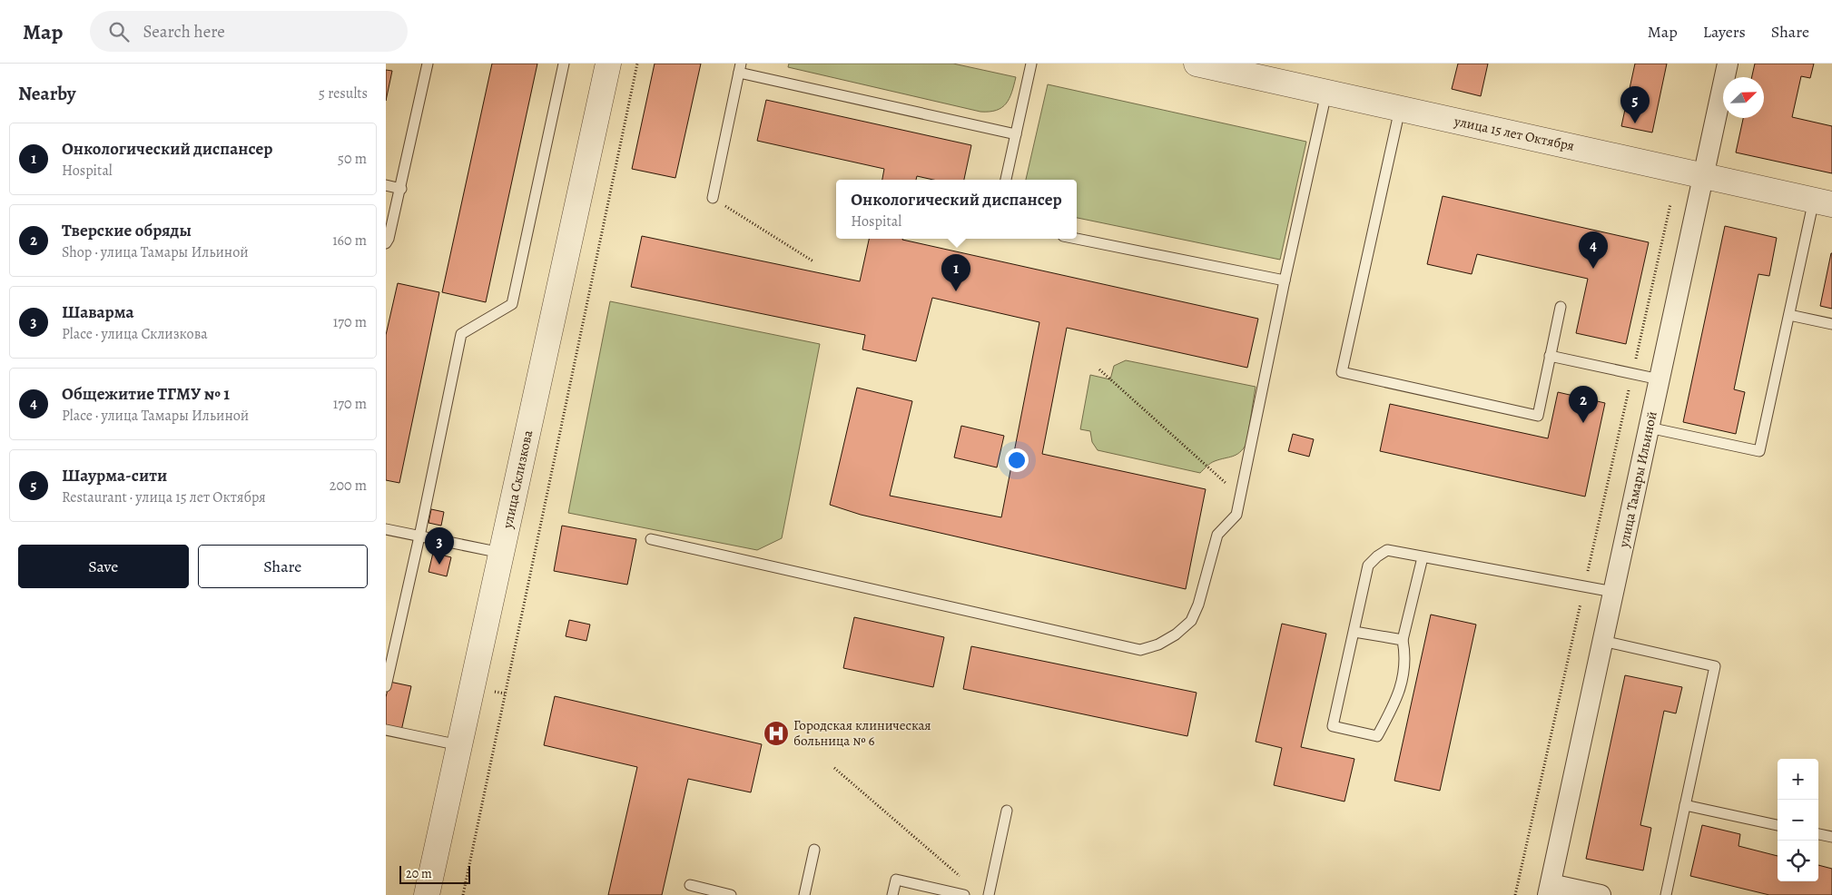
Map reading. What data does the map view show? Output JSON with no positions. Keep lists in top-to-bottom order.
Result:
{
  "streets": {
    "street": ["улица 15 лет Октября", "улица Склизкова", "улица Тамары Ильиной"]
  },
  "crossings": [
    ["улица 15 лет Октября", "улица Тамары Ильиной"]
  ],
  "places": {
    "hospital": ["Городская клиническая больница № 6"]
  },
  "scale_bar": "20 m",
  "north": "top right",
  "page": {
    "header": "Map",
    "search": "Search here",
    "nav": ["Map", "Layers", "Share"],
    "heading": ["Nearby", "5 results"],
    "pins": [
      "5",
      "4",
      "1",
      "2",
      "3"
    ],
    "list": [
      {
        "mark": "1",
        "name": "Онкологический диспансер",
        "note": "Hospital",
        "value": "50 m"
      },
      {
        "mark": "2",
        "name": "Тверские обряды",
        "note": "Shop · улица Тамары Ильиной",
        "value": "160 m"
      },
      {
        "mark": "3",
        "name": "Шаварма",
        "note": "Place · улица Склизкова",
        "value": "170 m"
      },
      {
        "mark": "4",
        "name": "Общежитие ТГМУ № 1",
        "note": "Place · улица Тамары Ильиной",
        "value": "170 m"
      },
      {
        "mark": "5",
        "name": "Шаурма-сити",
        "note": "Restaurant · улица 15 лет Октября",
        "value": "200 m"
      }
    ],
    "popup": ["Онкологический диспансер", "Hospital"],
    "buttons": ["Save", "Share"],
    "map_buttons": ["+", "−"],
    "scale": "20 m"
  }
}
